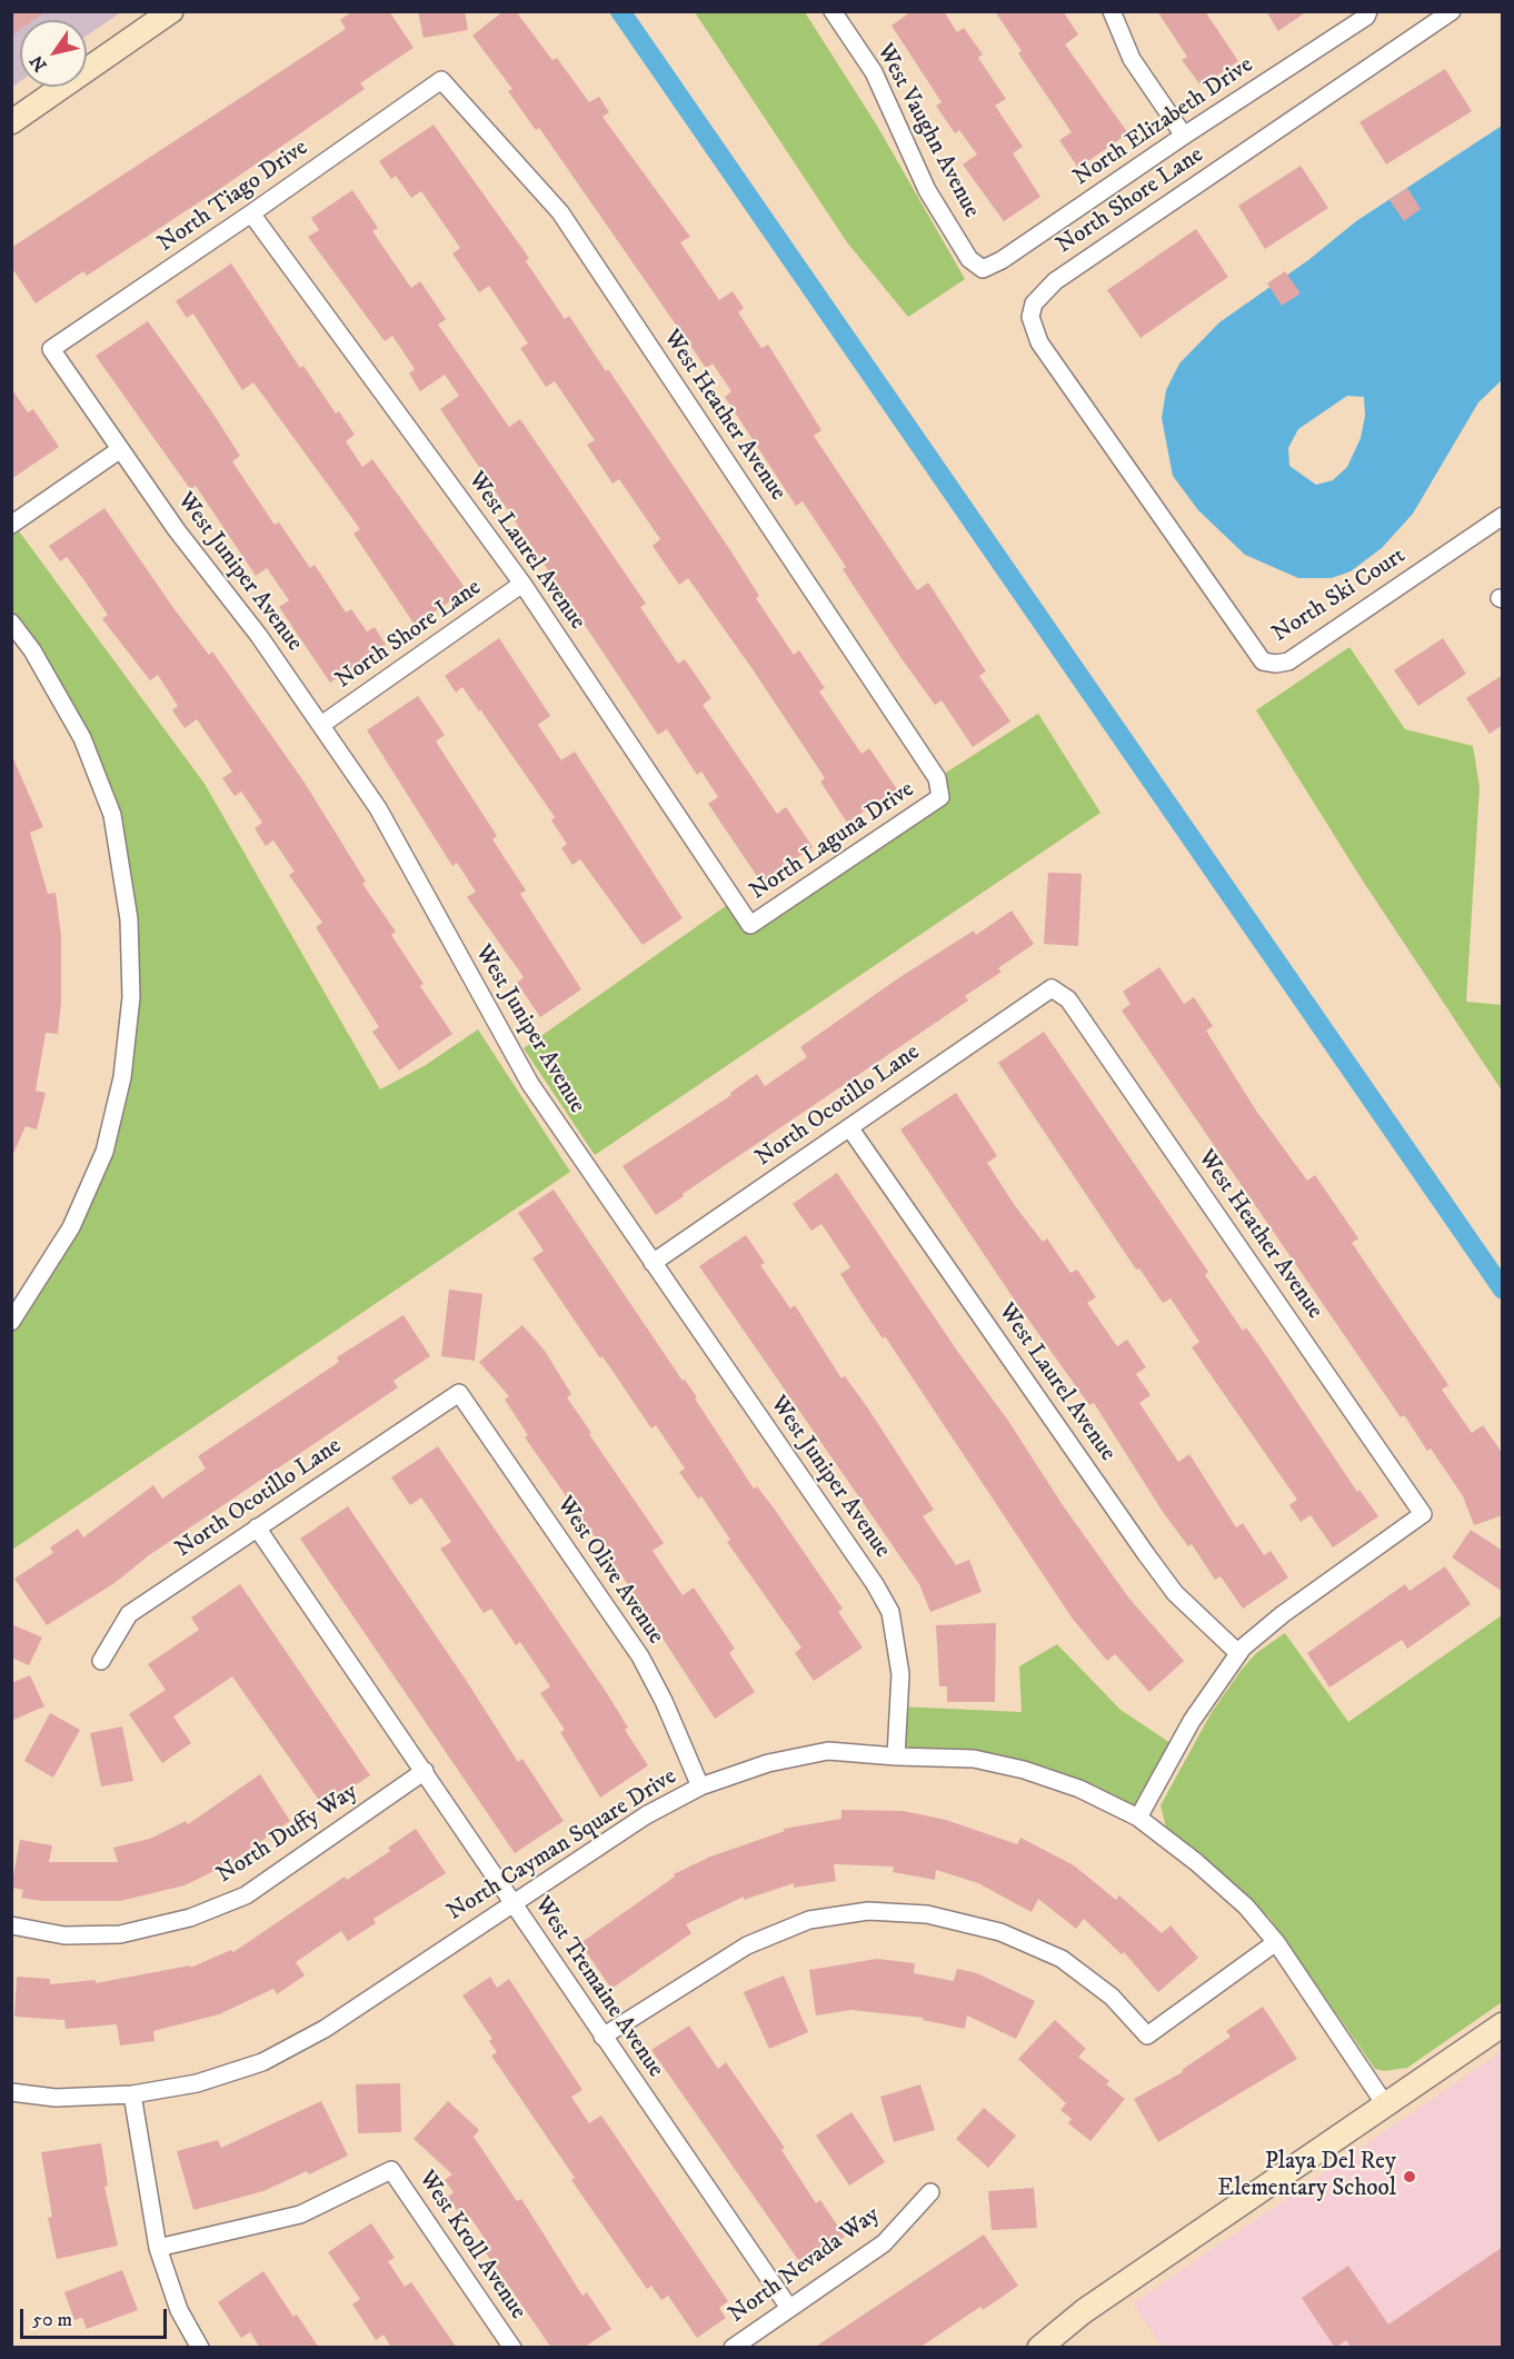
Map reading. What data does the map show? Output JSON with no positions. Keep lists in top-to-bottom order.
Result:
{
  "streets": {
    "street": [
      "North Elizabeth Drive",
      "West Vaughn Avenue",
      "North Tiago Drive",
      "North Shore Lane",
      "West Heather Avenue",
      "West Laurel Avenue",
      "West Juniper Avenue",
      "North Ski Court",
      "North Laguna Drive",
      "North Ocotillo Lane",
      "West Olive Avenue",
      "North Duffy Way",
      "North Cayman Square Drive",
      "West Tremaine Avenue",
      "West Kroll Avenue",
      "North Nevada Way"
    ]
  },
  "crossings": [
    ["North Elizabeth Drive", "West Vaughn Avenue"],
    ["North Tiago Drive", "West Heather Avenue"],
    ["North Tiago Drive", "West Laurel Avenue"],
    ["North Tiago Drive", "West Juniper Avenue"],
    ["North Shore Lane", "West Laurel Avenue"],
    ["North Shore Lane", "West Juniper Avenue"],
    ["North Shore Lane", "North Ski Court"],
    ["West Heather Avenue", "West Laurel Avenue"],
    ["West Heather Avenue", "North Laguna Drive"],
    ["West Heather Avenue", "North Ocotillo Lane"],
    ["West Laurel Avenue", "North Laguna Drive"],
    ["West Laurel Avenue", "North Ocotillo Lane"],
    ["West Juniper Avenue", "North Ocotillo Lane"],
    ["West Juniper Avenue", "North Cayman Square Drive"],
    ["North Ocotillo Lane", "West Olive Avenue"],
    ["North Ocotillo Lane", "West Tremaine Avenue"],
    ["West Olive Avenue", "North Cayman Square Drive"],
    ["North Duffy Way", "West Tremaine Avenue"],
    ["North Cayman Square Drive", "West Tremaine Avenue"],
    ["West Tremaine Avenue", "North Nevada Way"]
  ],
  "places": ["Playa Del Rey Elementary School"],
  "scale_bar": "50 m",
  "north": "bottom left"
}
